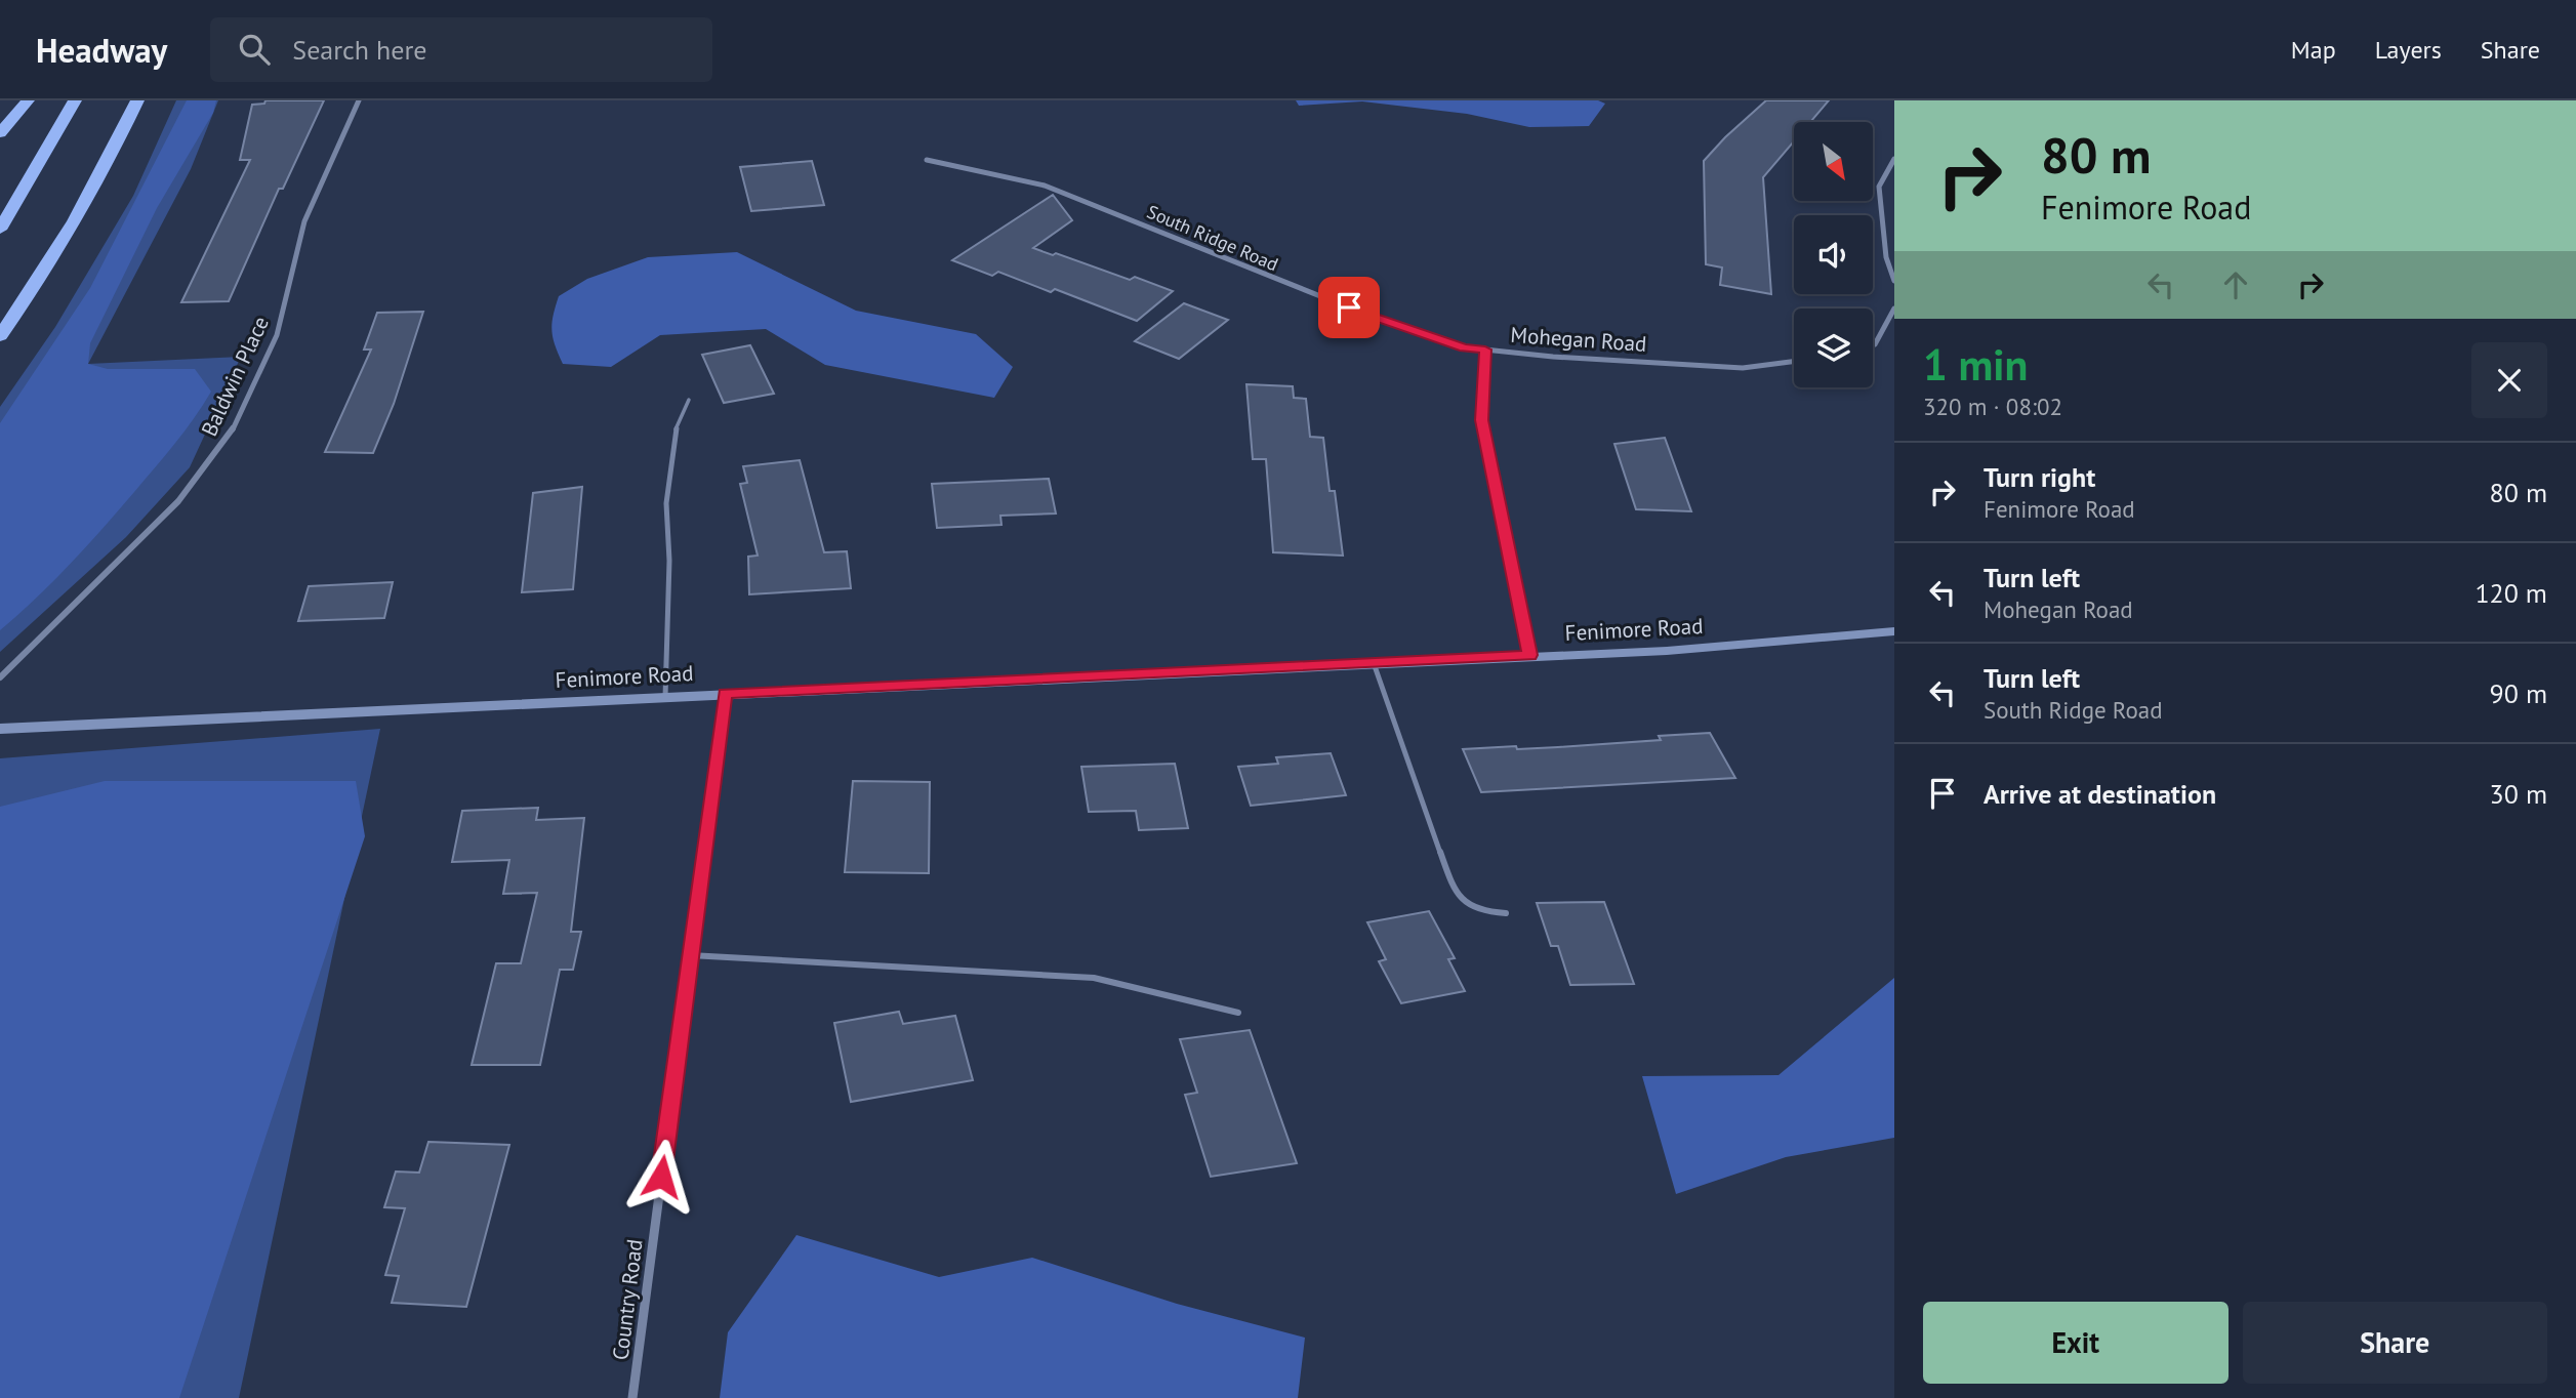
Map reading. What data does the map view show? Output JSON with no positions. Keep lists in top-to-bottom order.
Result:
{
  "streets": {
    "street": [
      "South Ridge Road",
      "Mohegan Road",
      "Baldwin Place",
      "Fenimore Road",
      "Country Road"
    ]
  },
  "crossings": [
    ["South Ridge Road", "Mohegan Road"],
    ["Mohegan Road", "Fenimore Road"],
    ["Fenimore Road", "Country Road"]
  ],
  "north": "bottom right",
  "page": {
    "header": "Headway",
    "search": "Search here",
    "nav": ["Map", "Layers", "Share"],
    "turn": ["80 m", "Fenimore Road"],
    "heading": ["1 min", "320 m · 08:02"],
    "list": [
      {
        "name": "Turn right",
        "note": "Fenimore Road",
        "value": "80 m"
      },
      {
        "name": "Turn left",
        "note": "Mohegan Road",
        "value": "120 m"
      },
      {
        "name": "Turn left",
        "note": "South Ridge Road",
        "value": "90 m"
      },
      {
        "name": "Arrive at destination",
        "value": "30 m"
      }
    ],
    "buttons": ["Exit", "Share"]
  }
}
